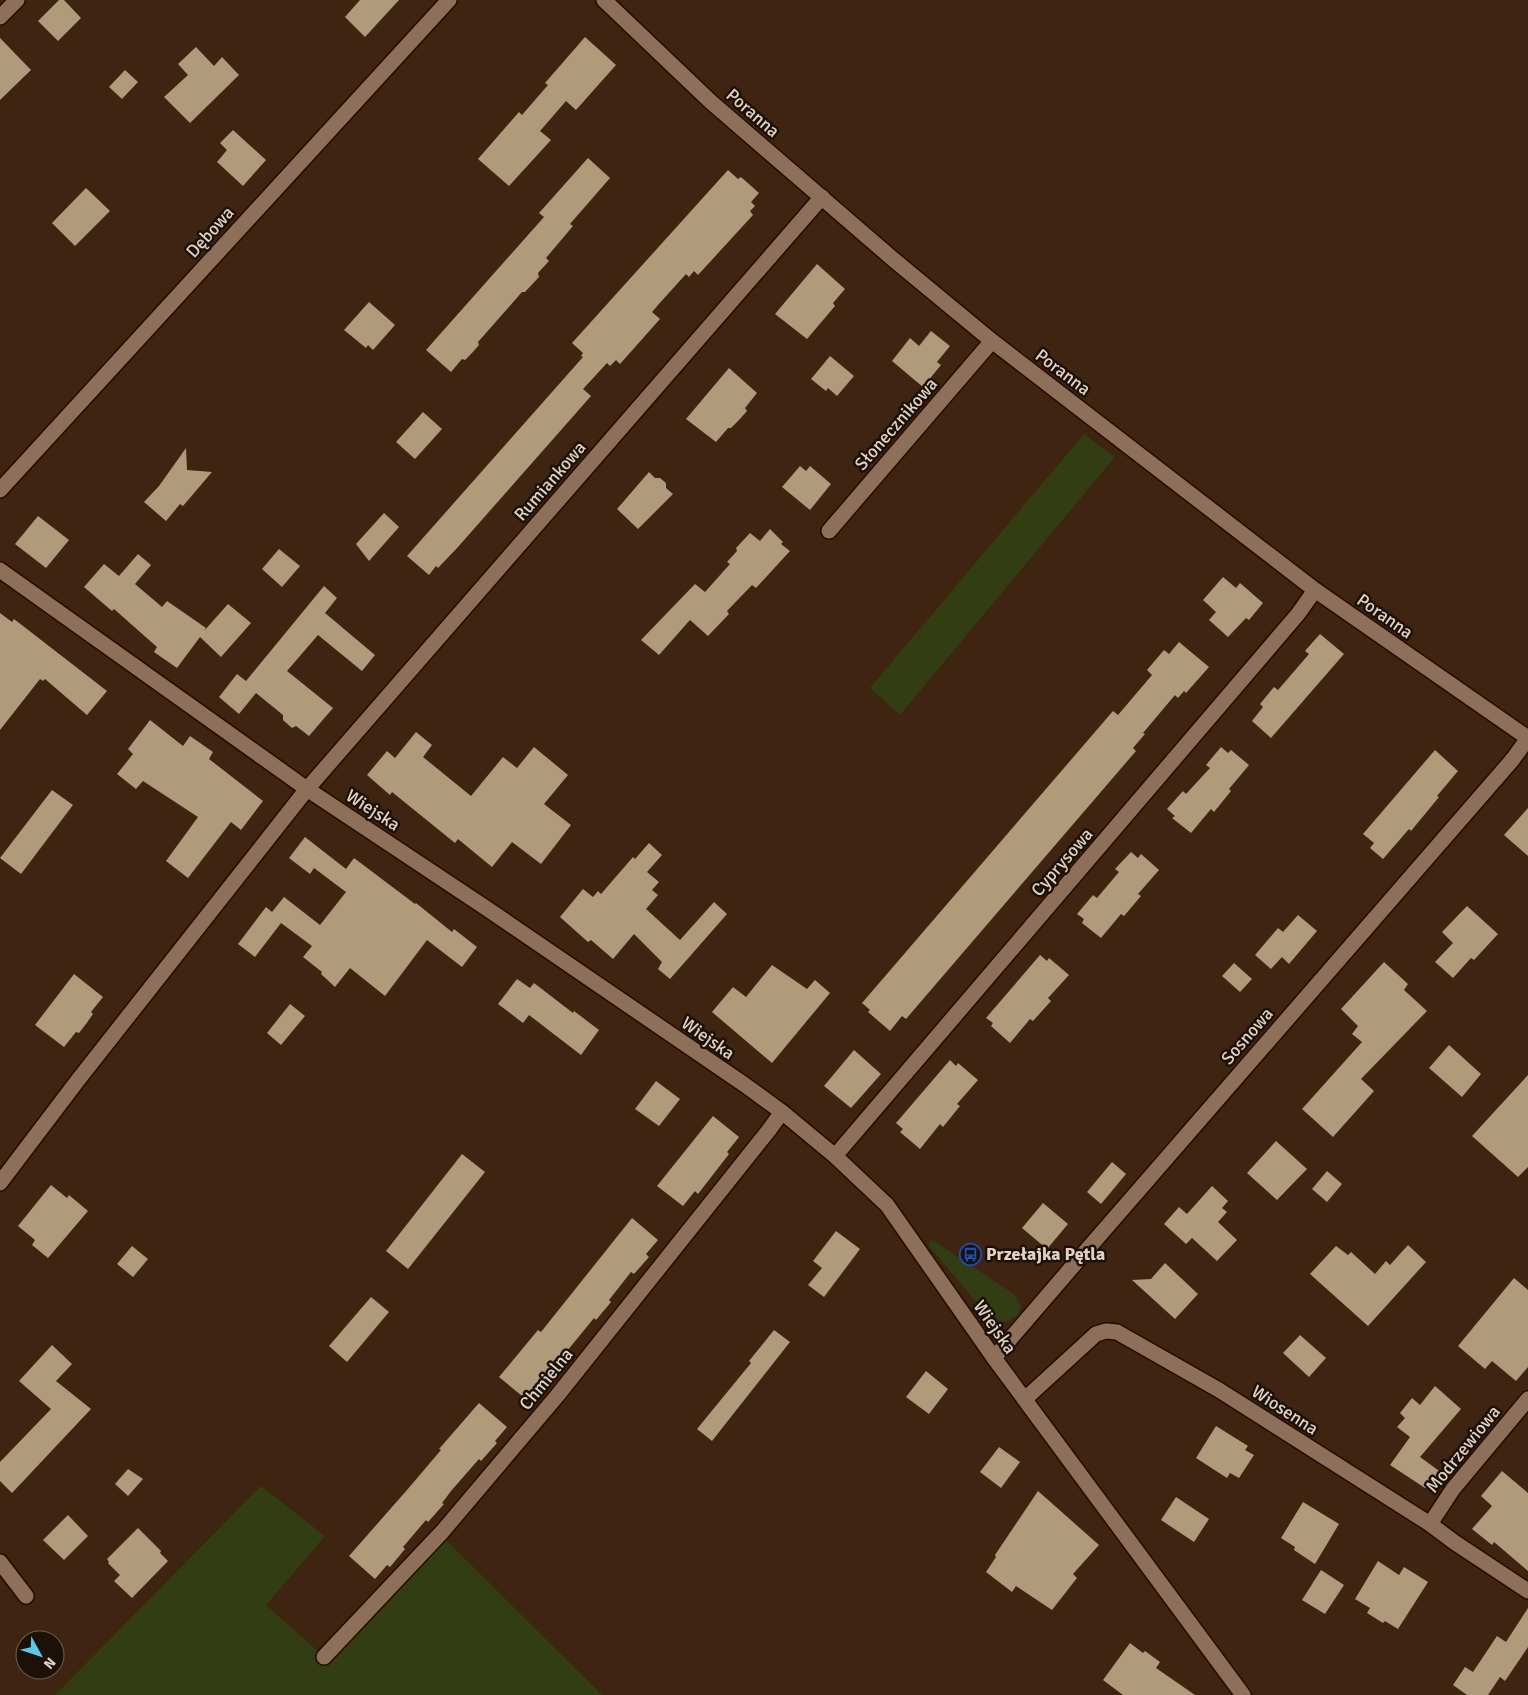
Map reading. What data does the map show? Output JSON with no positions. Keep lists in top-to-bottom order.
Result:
{
  "streets": {
    "street": [
      "Poranna",
      "Dębowa",
      "Słonecznikowa",
      "Rumiankowa",
      "Wiejska",
      "Cyprysowa",
      "Sosnowa",
      "Chmielna",
      "Wiosenna",
      "Modrzewiowa"
    ]
  },
  "crossings": [
    ["Poranna", "Słonecznikowa"],
    ["Poranna", "Rumiankowa"],
    ["Poranna", "Cyprysowa"],
    ["Poranna", "Sosnowa"],
    ["Rumiankowa", "Wiejska"],
    ["Wiejska", "Cyprysowa"],
    ["Wiejska", "Sosnowa"],
    ["Wiejska", "Chmielna"],
    ["Wiejska", "Wiosenna"],
    ["Wiosenna", "Modrzewiowa"]
  ],
  "places": {
    "bus stop": ["Przełajka Pętla"]
  },
  "north": "bottom right"
}
